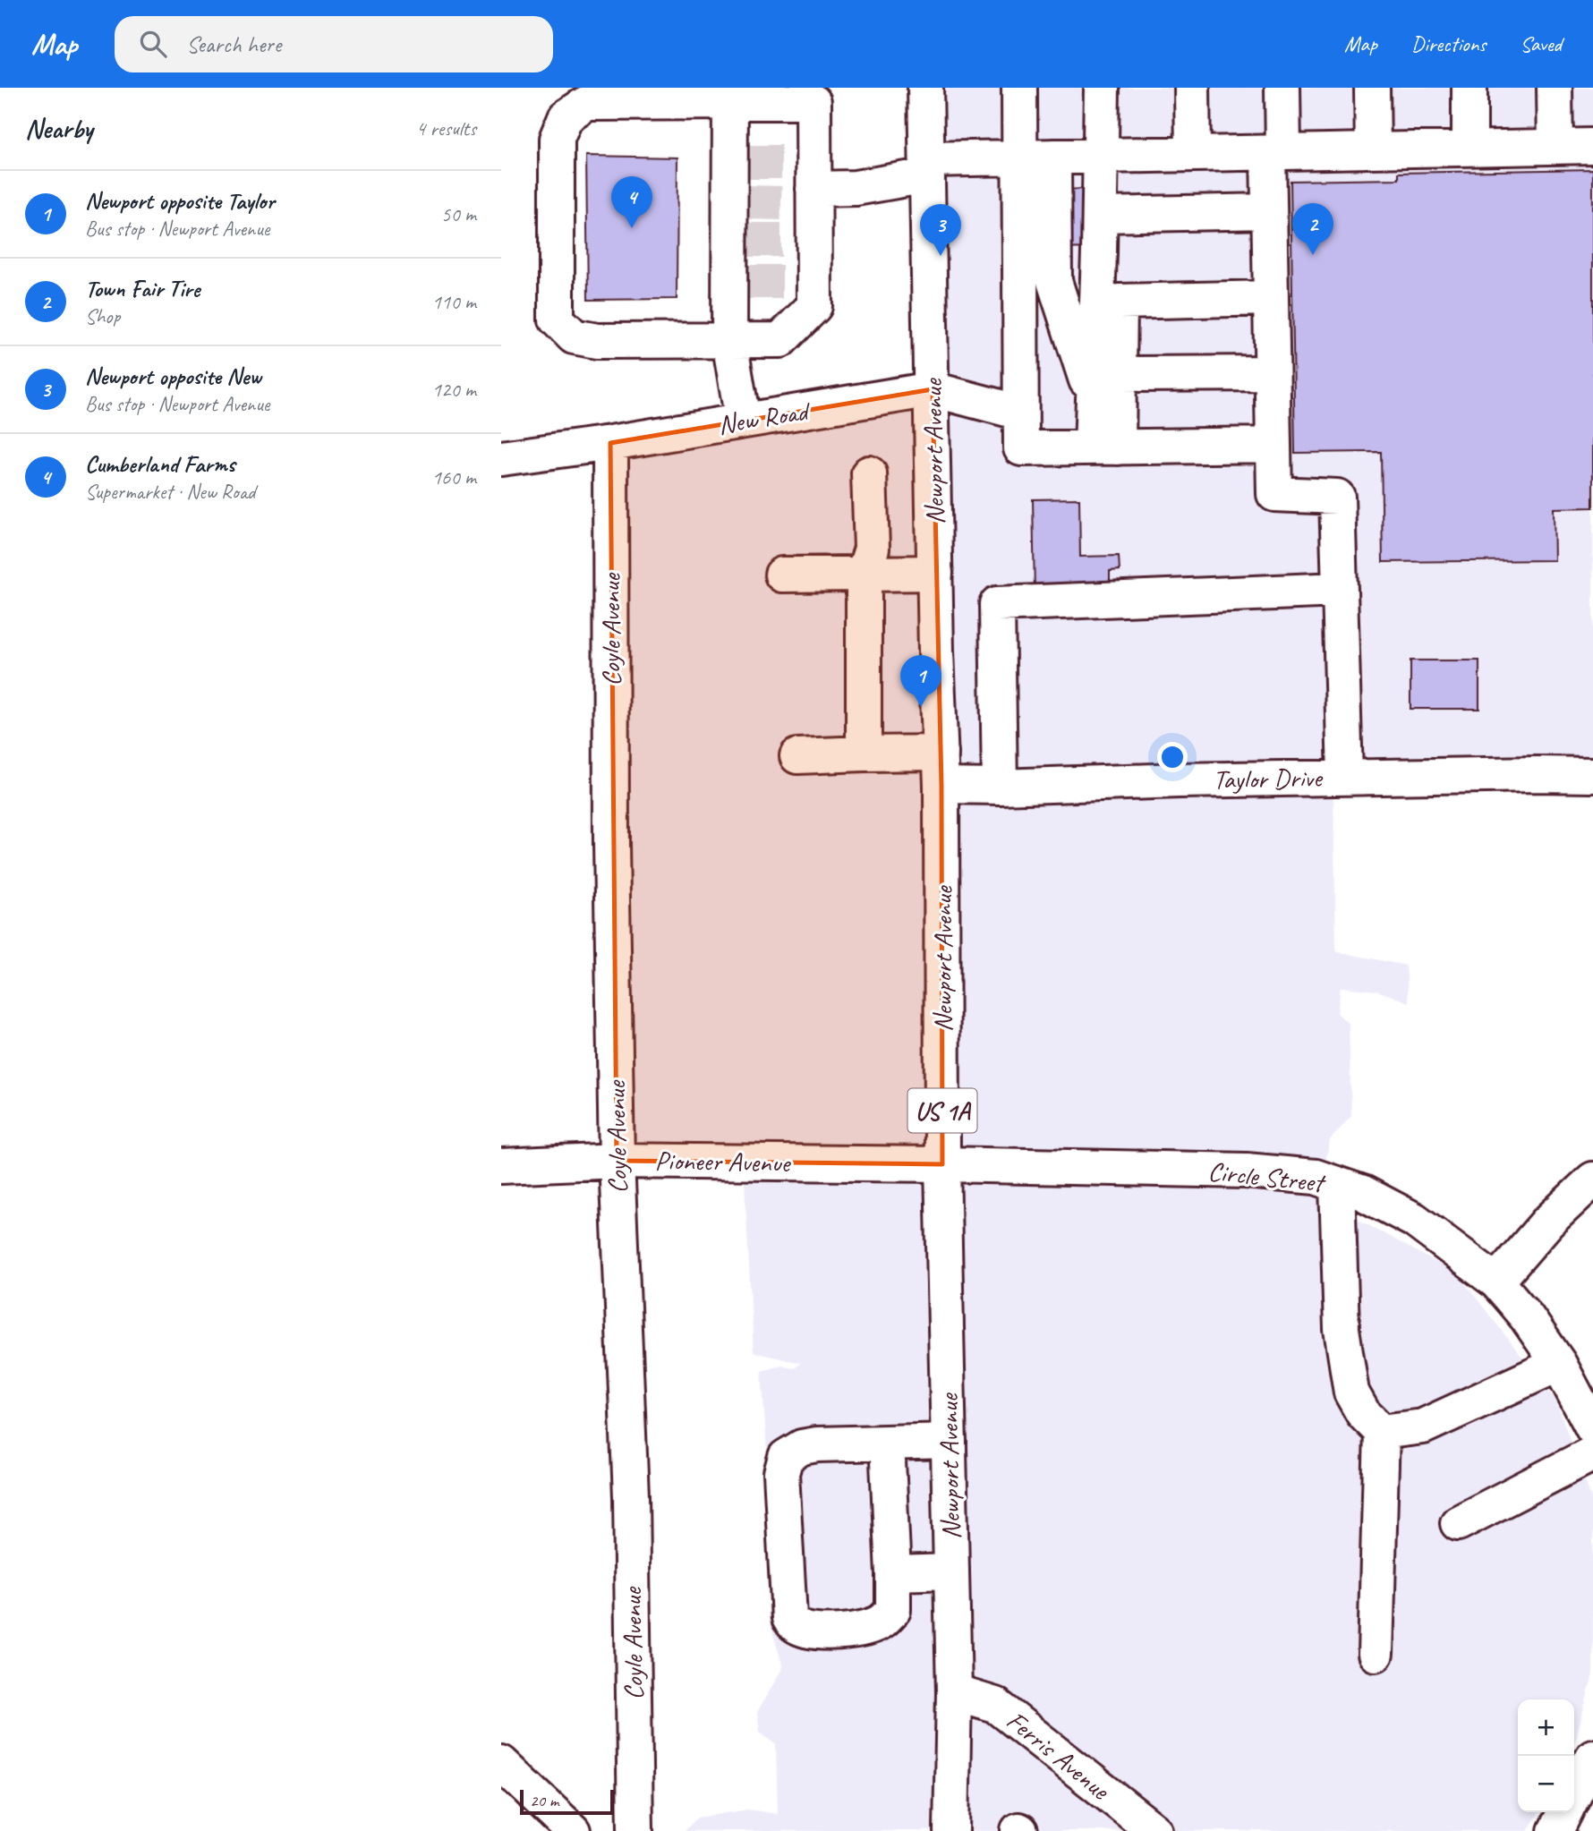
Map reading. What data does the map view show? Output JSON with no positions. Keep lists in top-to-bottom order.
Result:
{
  "streets": {
    "street": [
      "New Road",
      "Newport Avenue",
      "Coyle Avenue",
      "Taylor Drive",
      "US 1A",
      "Pioneer Avenue",
      "Circle Street",
      "Ferris Avenue"
    ]
  },
  "crossings": [
    ["New Road", "Newport Avenue"],
    ["New Road", "Coyle Avenue"],
    ["Newport Avenue", "Taylor Drive"],
    ["Newport Avenue", "Pioneer Avenue"],
    ["Newport Avenue", "Circle Street"],
    ["Newport Avenue", "Ferris Avenue"],
    ["Coyle Avenue", "Pioneer Avenue"],
    ["Pioneer Avenue", "Circle Street"]
  ],
  "scale_bar": "20 m",
  "page": {
    "header": "Map",
    "search": "Search here",
    "nav": ["Map", "Directions", "Saved"],
    "heading": ["Nearby", "4 results"],
    "list": [
      {
        "mark": "1",
        "name": "Newport opposite Taylor",
        "note": "Bus stop · Newport Avenue",
        "value": "50 m"
      },
      {
        "mark": "2",
        "name": "Town Fair Tire",
        "note": "Shop",
        "value": "110 m"
      },
      {
        "mark": "3",
        "name": "Newport opposite New",
        "note": "Bus stop · Newport Avenue",
        "value": "120 m"
      },
      {
        "mark": "4",
        "name": "Cumberland Farms",
        "note": "Supermarket · New Road",
        "value": "160 m"
      }
    ],
    "pins": [
      "4",
      "2",
      "3",
      "1"
    ],
    "map_buttons": ["+", "−"],
    "scale": "20 m"
  }
}
